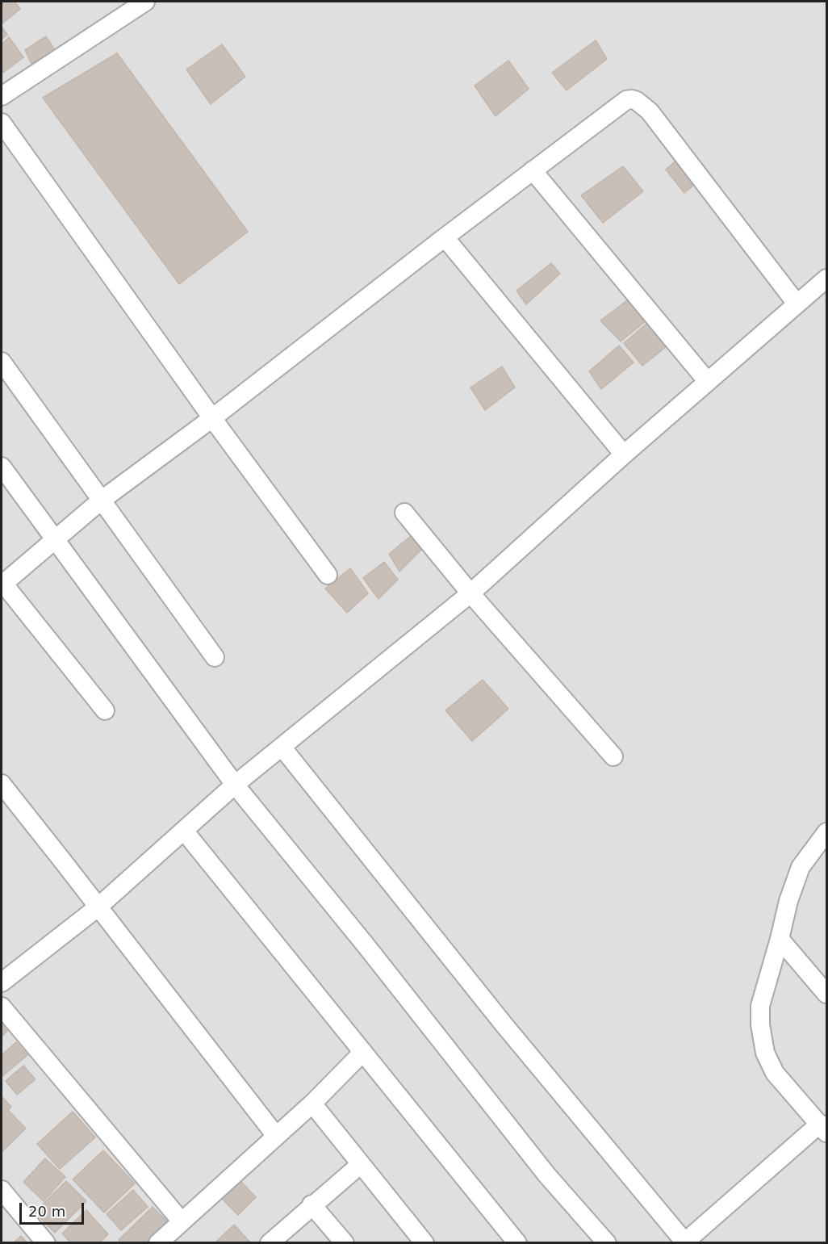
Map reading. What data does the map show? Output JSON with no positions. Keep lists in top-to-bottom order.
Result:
{
  "scale_bar": "20 m"
}
